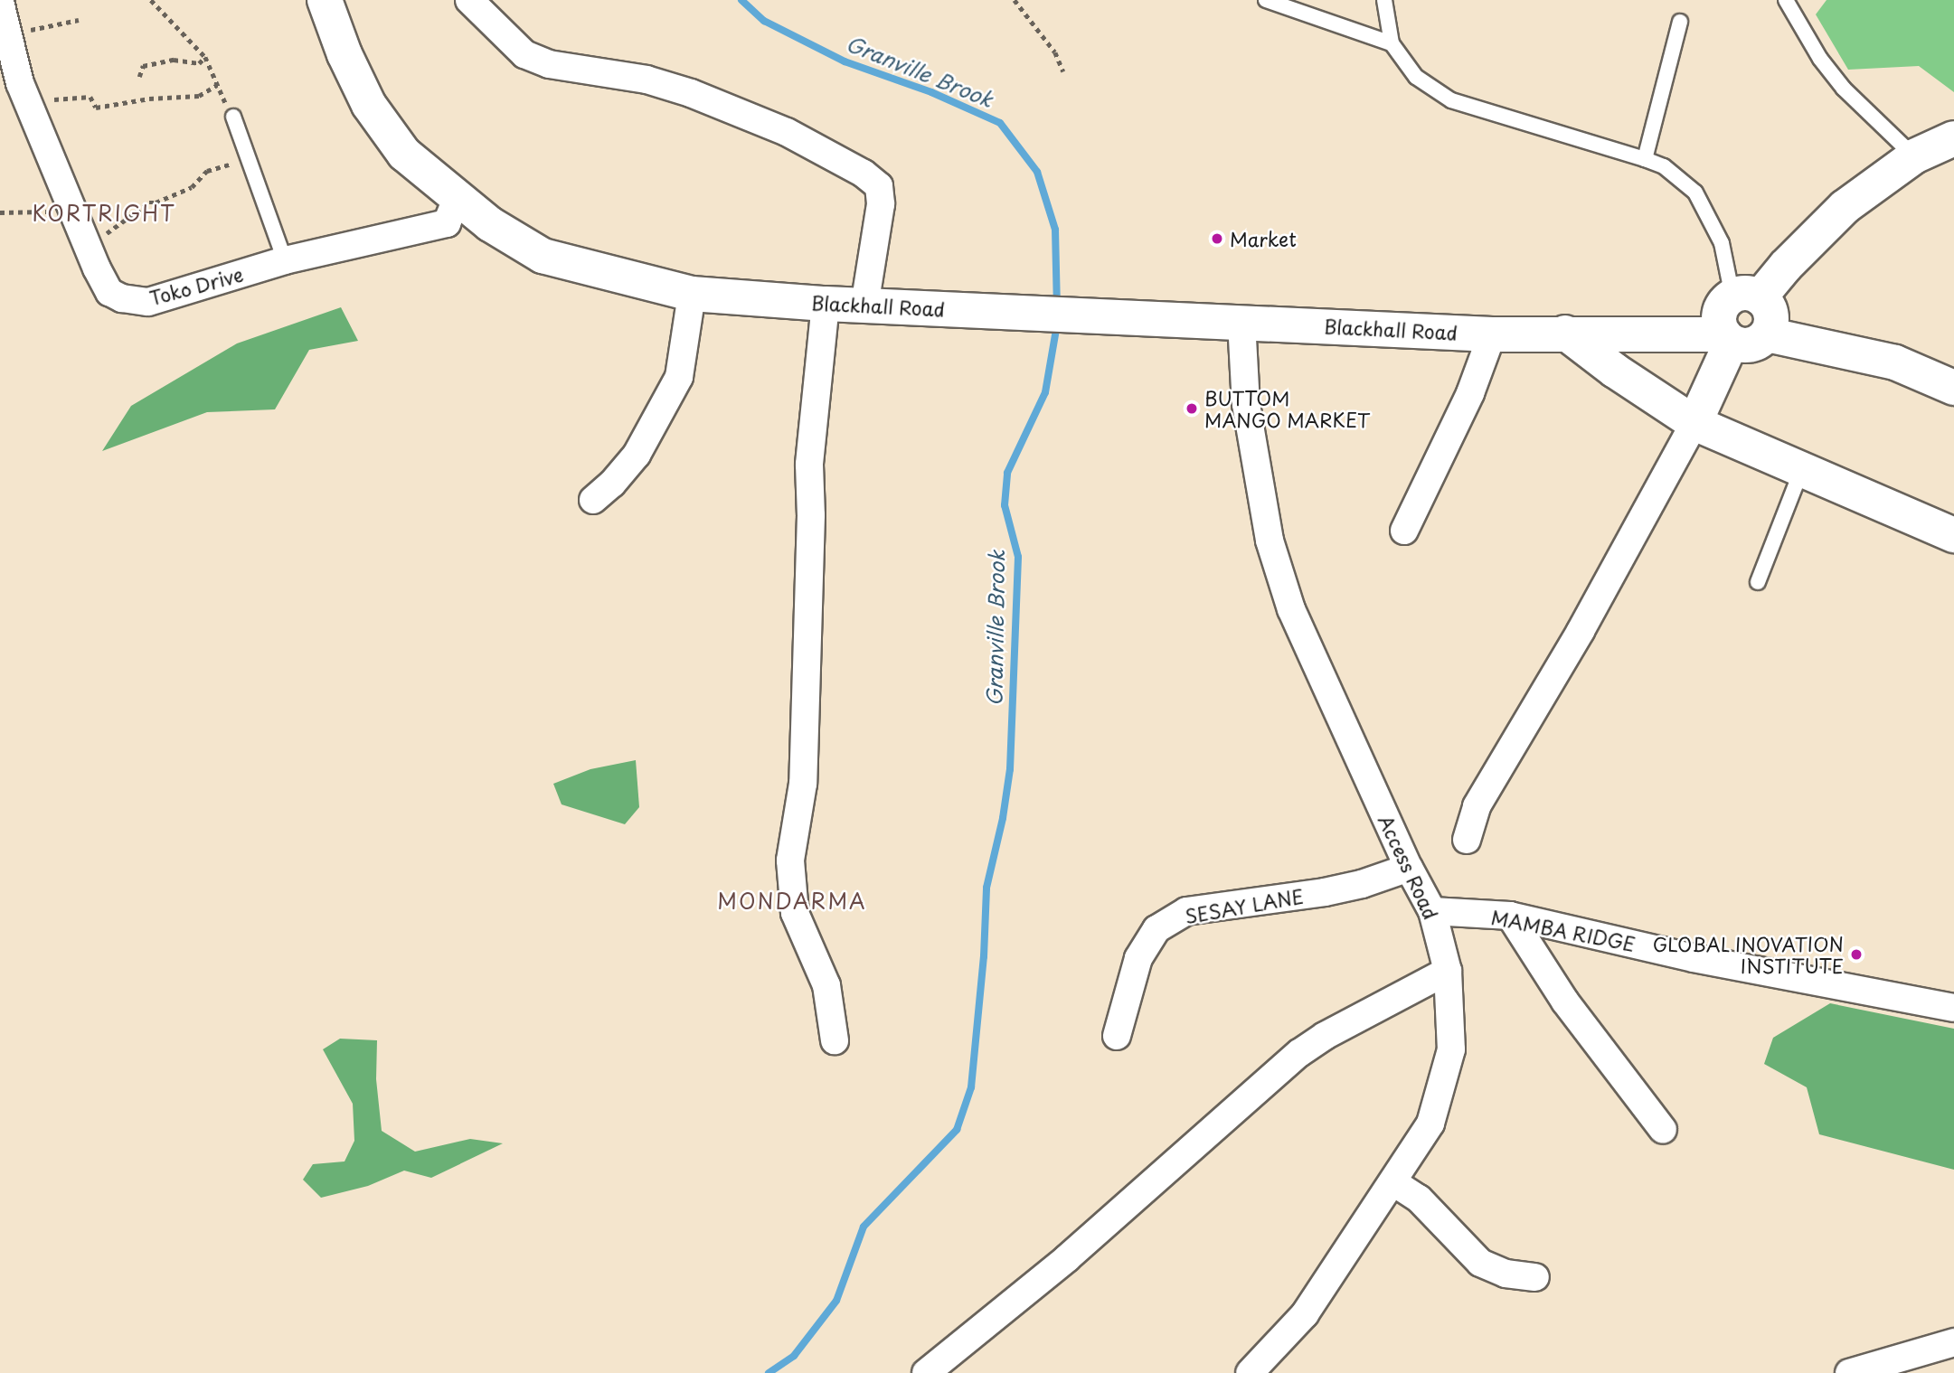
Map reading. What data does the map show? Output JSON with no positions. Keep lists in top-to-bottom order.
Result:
{
  "streets": {
    "main road": ["Blackhall Road"],
    "street": [
      "Toko Drive",
      "Access Road",
      "SESAY LANE",
      "MAMBA RIDGE"
    ]
  },
  "crossings": [
    ["Toko Drive", "Blackhall Road"],
    ["Blackhall Road", "Access Road"],
    ["Access Road", "SESAY LANE"],
    ["Access Road", "MAMBA RIDGE"]
  ],
  "districts": ["KORTRIGHT", "MONDARMA"],
  "water": ["Granville Brook"],
  "places": ["Market", "BUTTOM MANGO MARKET", "GLOBAL INOVATION INSTITUTE"]
}
